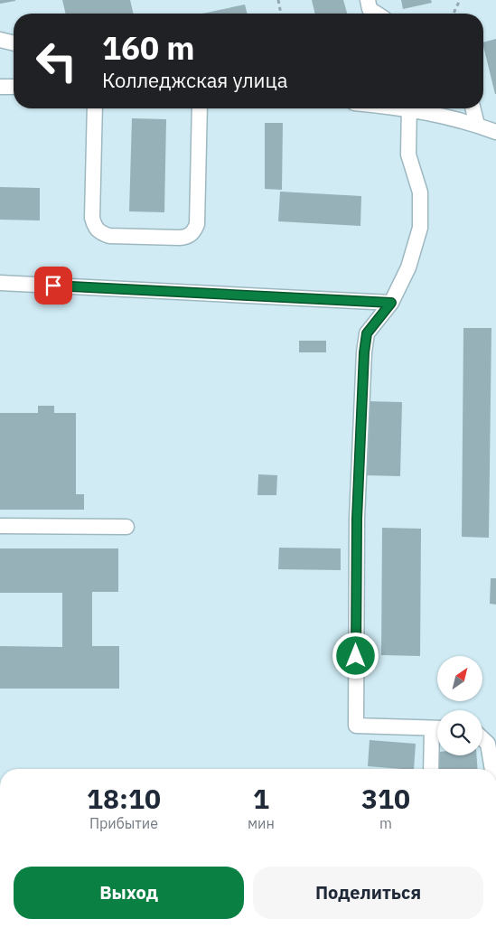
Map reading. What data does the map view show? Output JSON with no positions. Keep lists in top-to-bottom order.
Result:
{
  "north": "top right",
  "page": {
    "turn": ["160 m", "Колледжская улица"],
    "eta": [
      "18:10",
      "Прибытие",
      "1",
      "мин",
      "310",
      "m"
    ],
    "buttons": ["Выход", "Поделиться"]
  }
}
